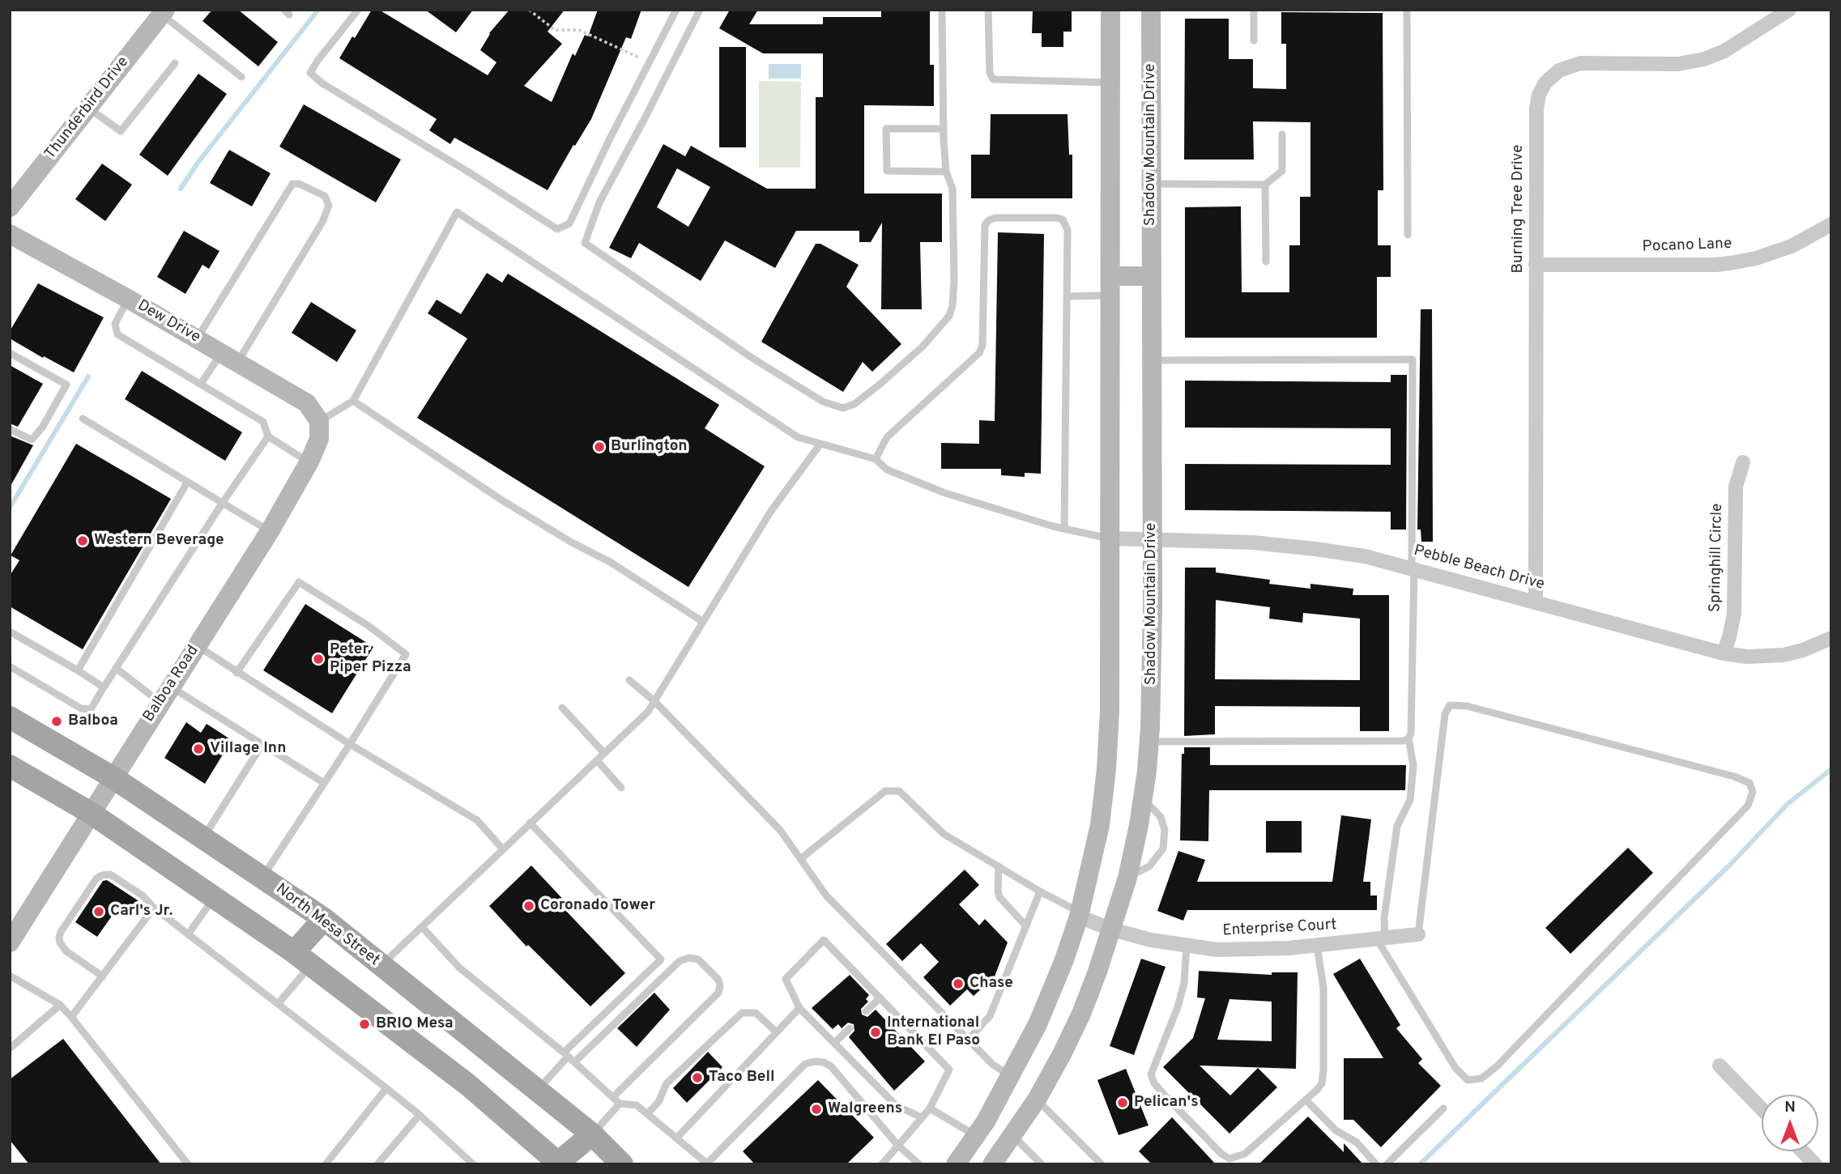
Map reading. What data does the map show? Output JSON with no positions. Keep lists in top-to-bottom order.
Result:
{
  "streets": {
    "main road": [
      "Thunderbird Drive",
      "Shadow Mountain Drive",
      "Dew Drive",
      "Balboa Road",
      "North Mesa Street"
    ],
    "street": [
      "Burning Tree Drive",
      "Pocano Lane",
      "Springhill Circle",
      "Pebble Beach Drive",
      "Enterprise Court"
    ]
  },
  "crossings": [
    ["Shadow Mountain Drive", "Pebble Beach Drive"],
    ["Shadow Mountain Drive", "Enterprise Court"],
    ["Burning Tree Drive", "Pocano Lane"],
    ["Burning Tree Drive", "Pebble Beach Drive"],
    ["Dew Drive", "Balboa Road"],
    ["Springhill Circle", "Pebble Beach Drive"],
    ["Balboa Road", "North Mesa Street"]
  ],
  "places": [
    "Burlington",
    "Western Beverage",
    "Peter Piper Pizza",
    "Balboa",
    "Village Inn",
    "Coronado Tower",
    "Carl's Jr.",
    "Chase",
    "BRIO Mesa",
    "International Bank El Paso",
    "Taco Bell",
    "Pelican's",
    "Walgreens"
  ],
  "north": "top"
}
